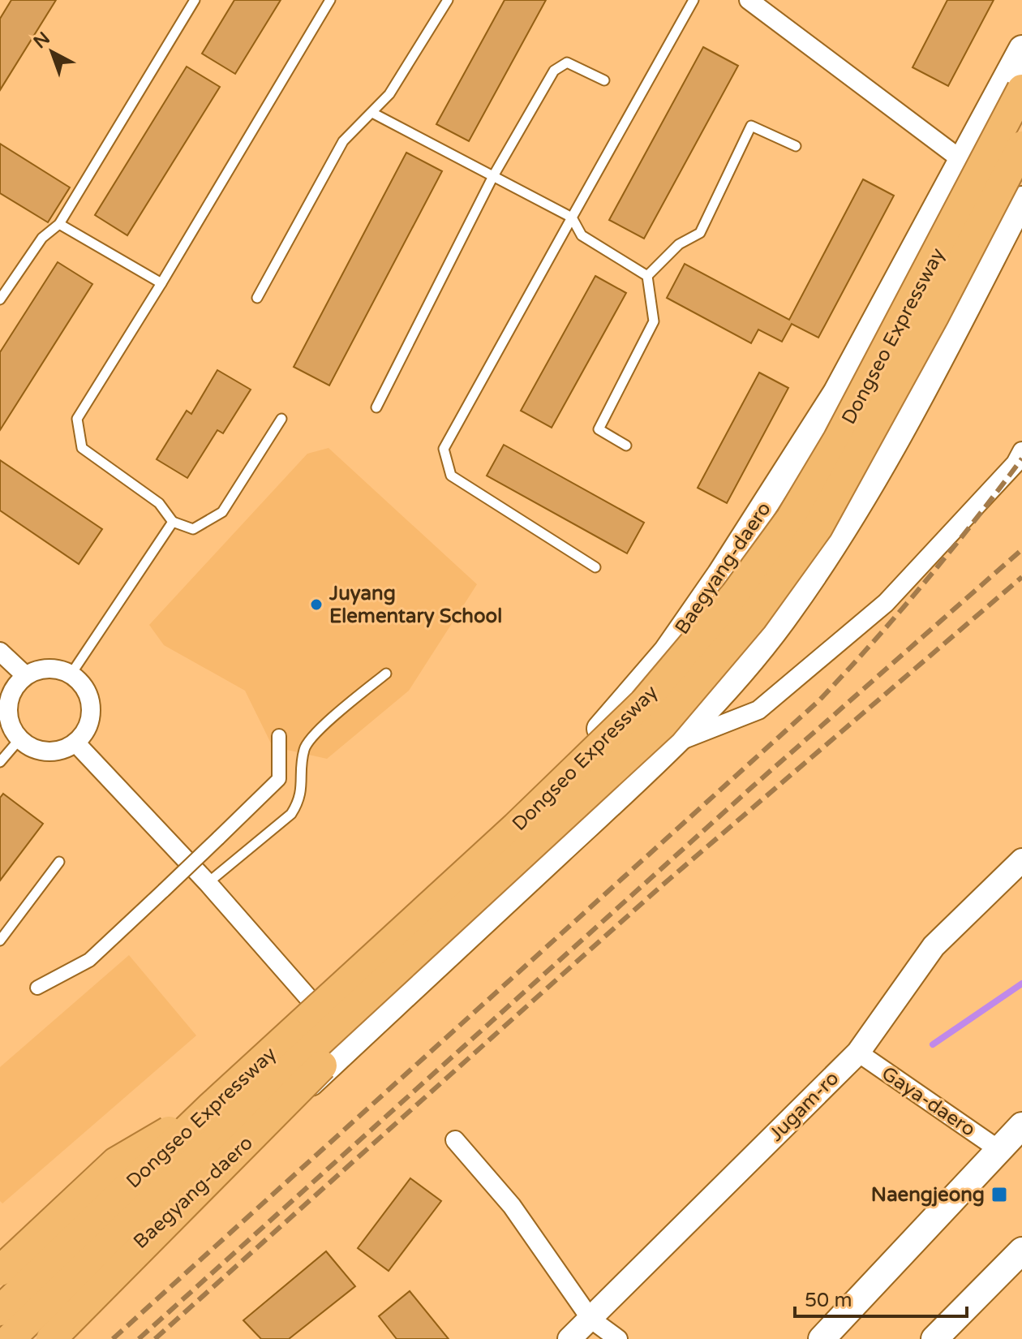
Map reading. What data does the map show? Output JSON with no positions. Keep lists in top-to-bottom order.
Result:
{
  "streets": {
    "highway": ["Dongseo Expressway"],
    "main road": ["Baegyang-daero"],
    "street": ["Gaya-daero", "Jugam-ro"]
  },
  "crossings": [
    ["Gaya-daero", "Jugam-ro"]
  ],
  "places": {
    "other": ["Juyang Elementary School"],
    "transit": ["Naengjeong"]
  },
  "scale_bar": "50 m",
  "north": "top left"
}
